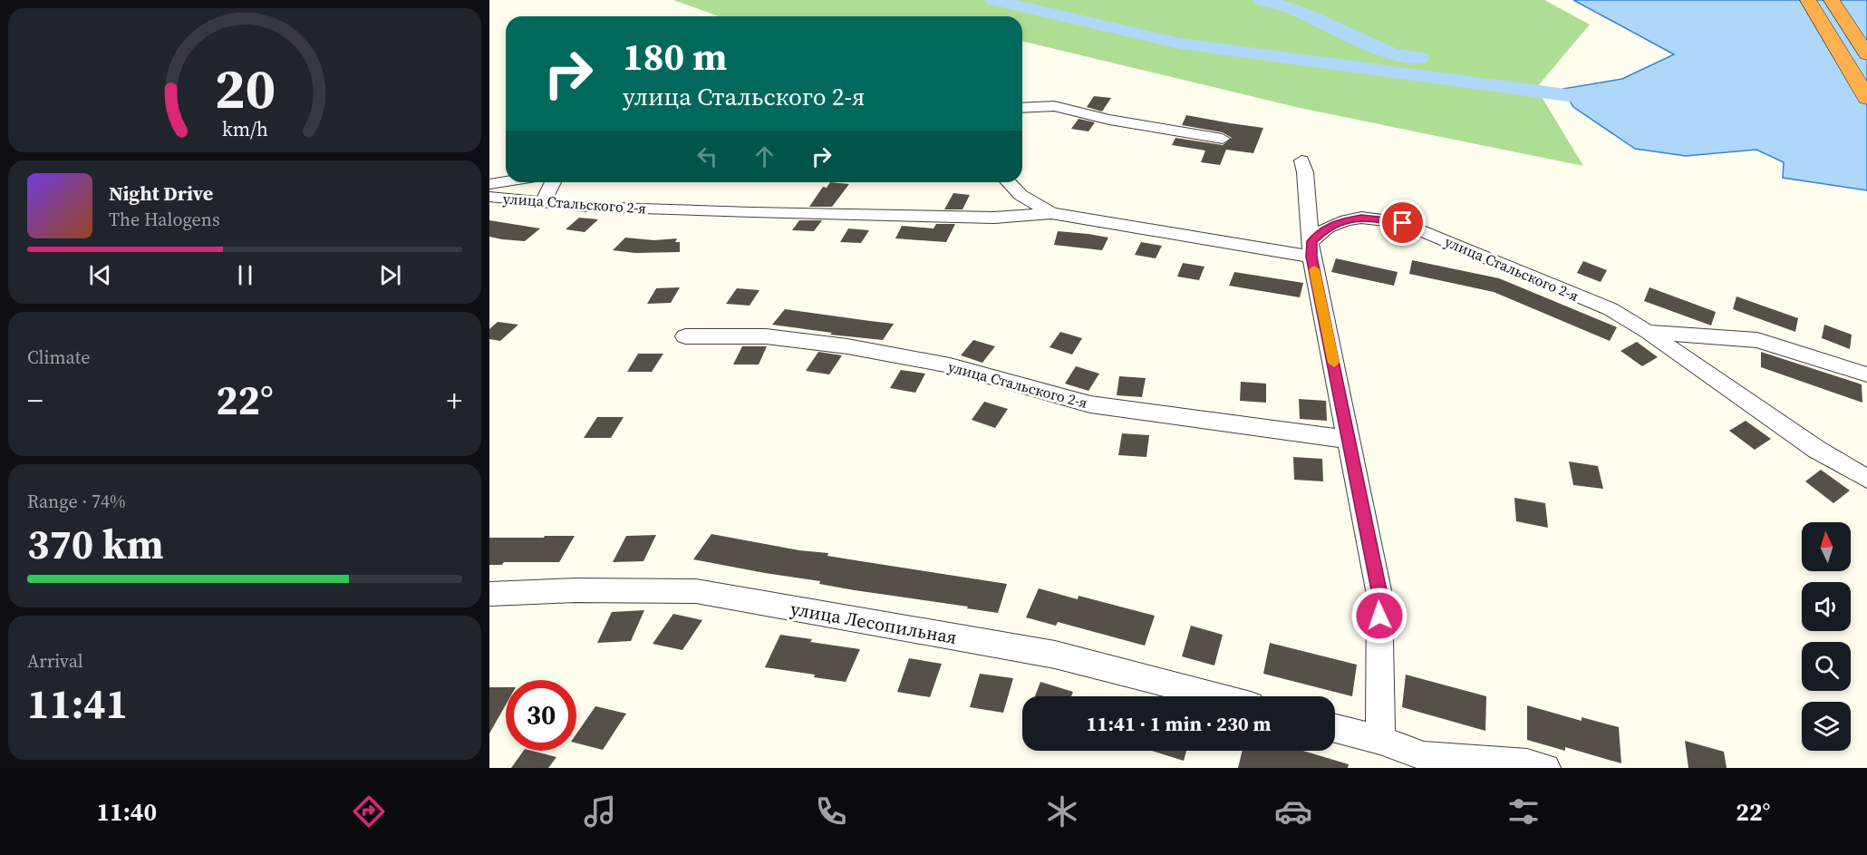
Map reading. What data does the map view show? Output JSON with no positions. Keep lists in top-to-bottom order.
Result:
{
  "streets": {
    "street": ["улица Стальского 2-я", "улица Лесопильная"]
  },
  "north": "top",
  "page": {
    "turn": ["180 m", "улица Стальского 2-я"],
    "song": ["Night Drive", "The Halogens"],
    "tile": [
      "Climate",
      ["Range · 74%", "370 km"],
      ["Arrival", "11:41"]
    ],
    "heat": ["−", "22°", "+"],
    "limit": "30",
    "trip": "11:41 · 1 min · 230 m",
    "tabs": ["11:40", "22°"],
    "gauge": ["20", "km/h"]
  }
}
